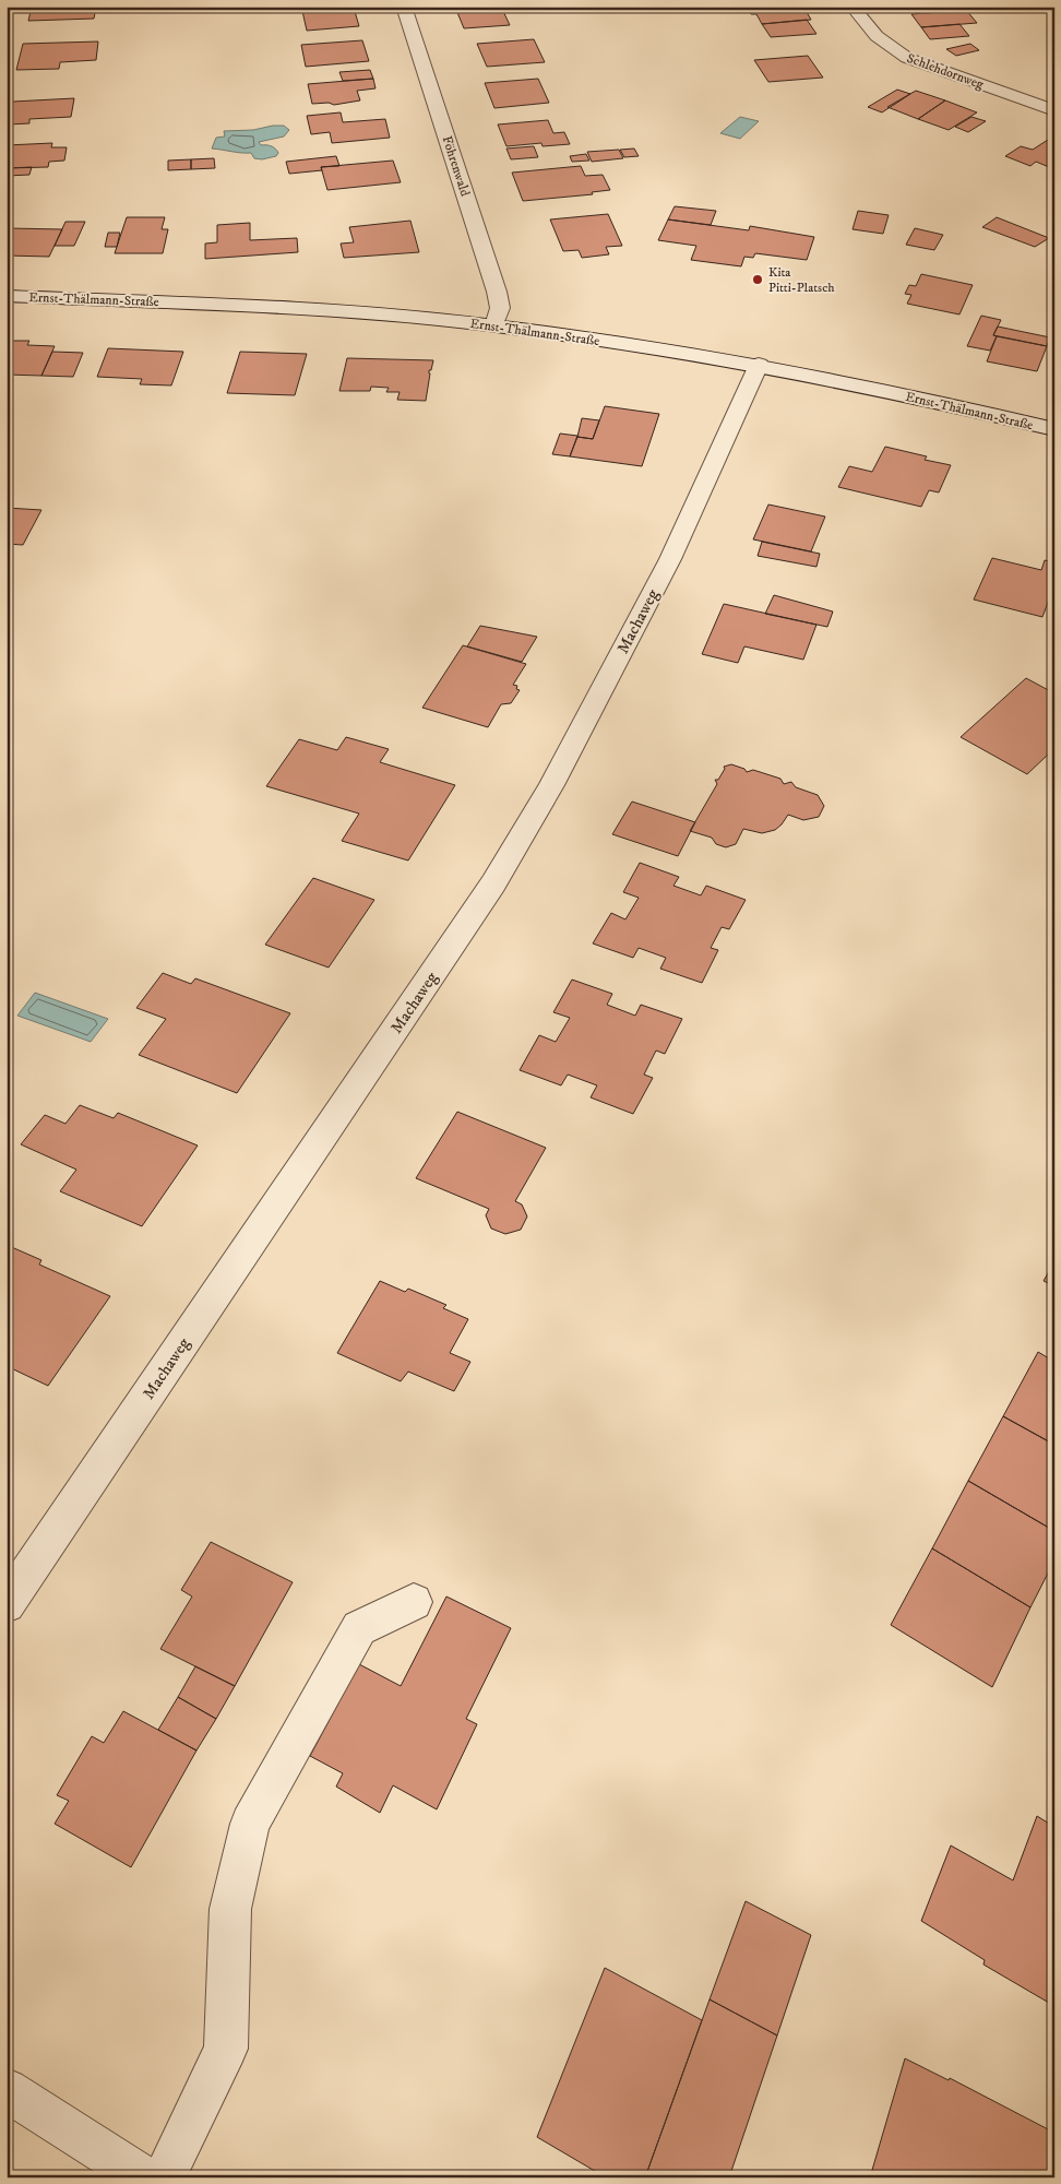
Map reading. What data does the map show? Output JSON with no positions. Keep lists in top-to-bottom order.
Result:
{
  "streets": {
    "street": [
      "Schlehdornweg",
      "Föhrenwald",
      "Ernst-Thälmann-Straße",
      "Machaweg"
    ]
  },
  "crossings": [
    ["Föhrenwald", "Ernst-Thälmann-Straße"],
    ["Ernst-Thälmann-Straße", "Machaweg"]
  ],
  "places": ["Kita Pitti-Platsch"]
}
